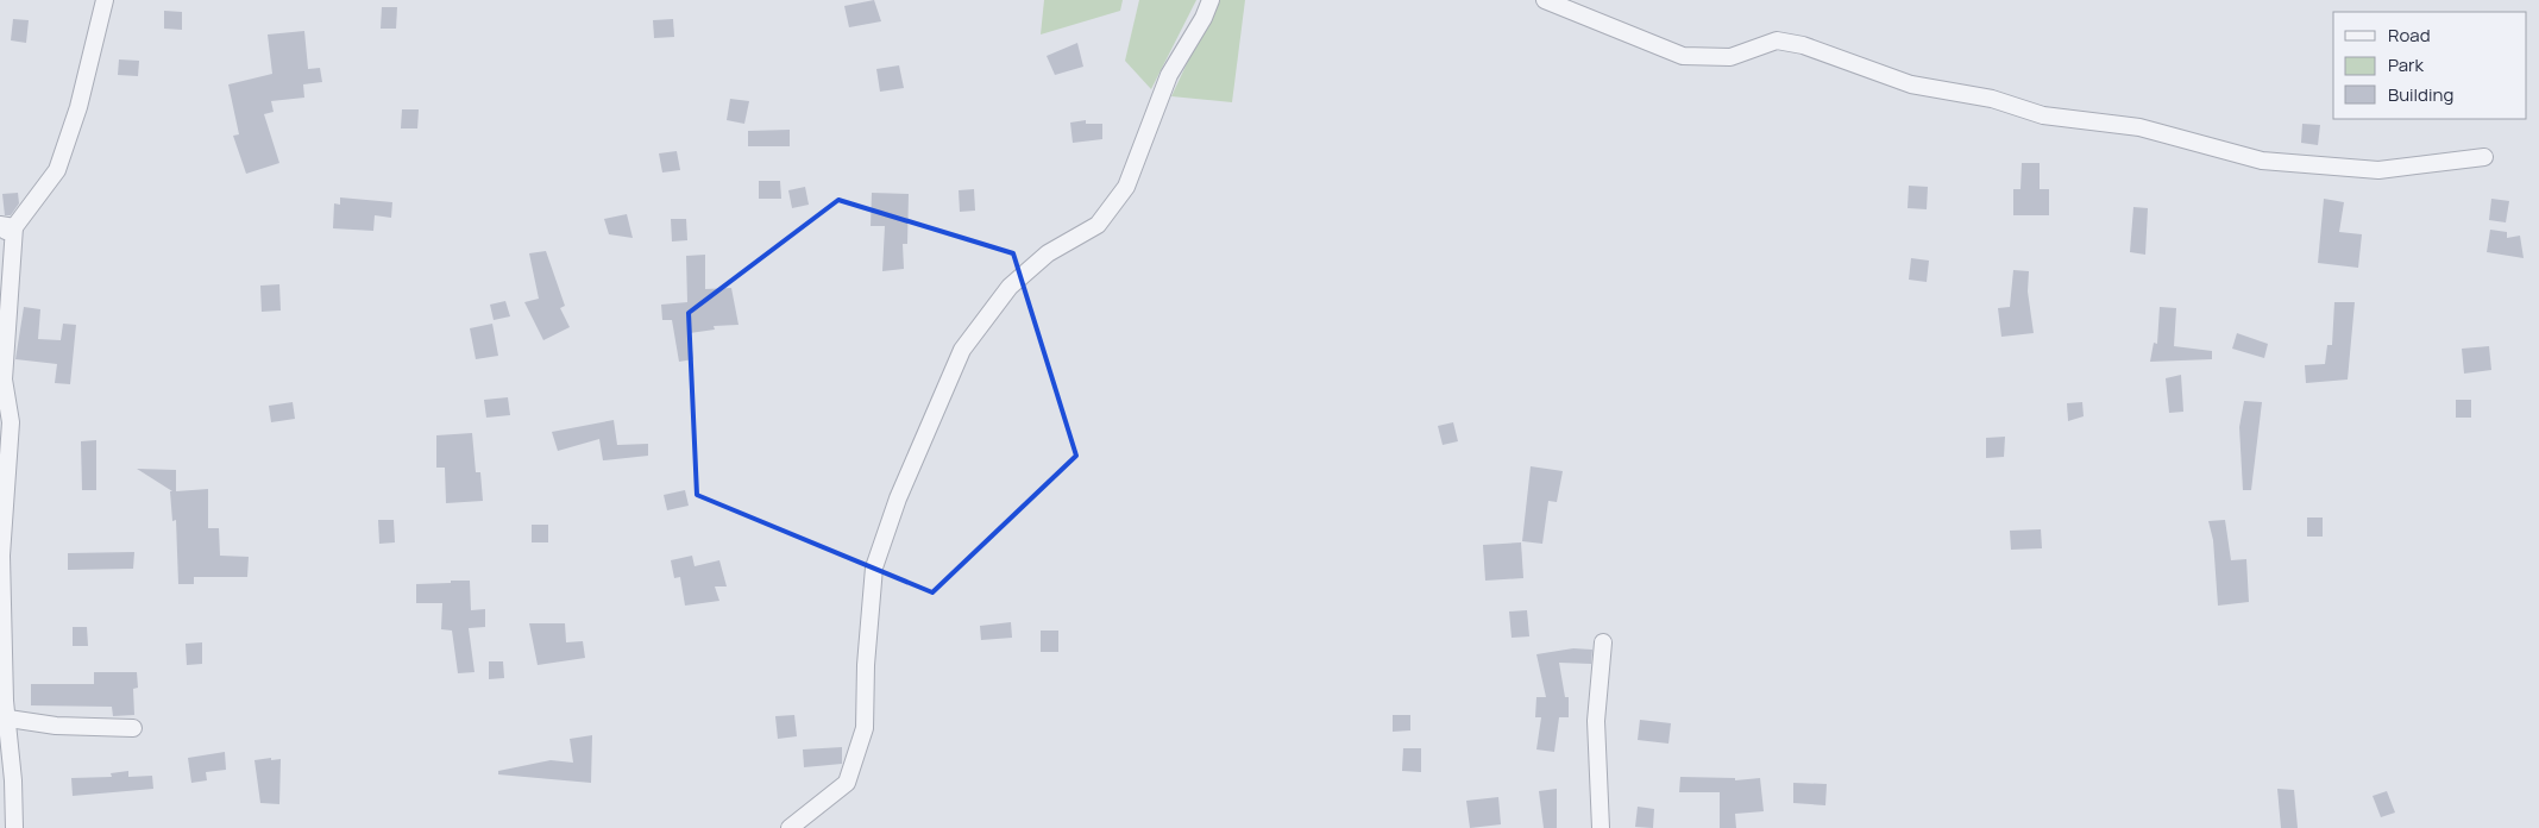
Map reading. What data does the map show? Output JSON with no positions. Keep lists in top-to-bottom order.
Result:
{
  "legend": ["Road", "Park", "Building"]
}
